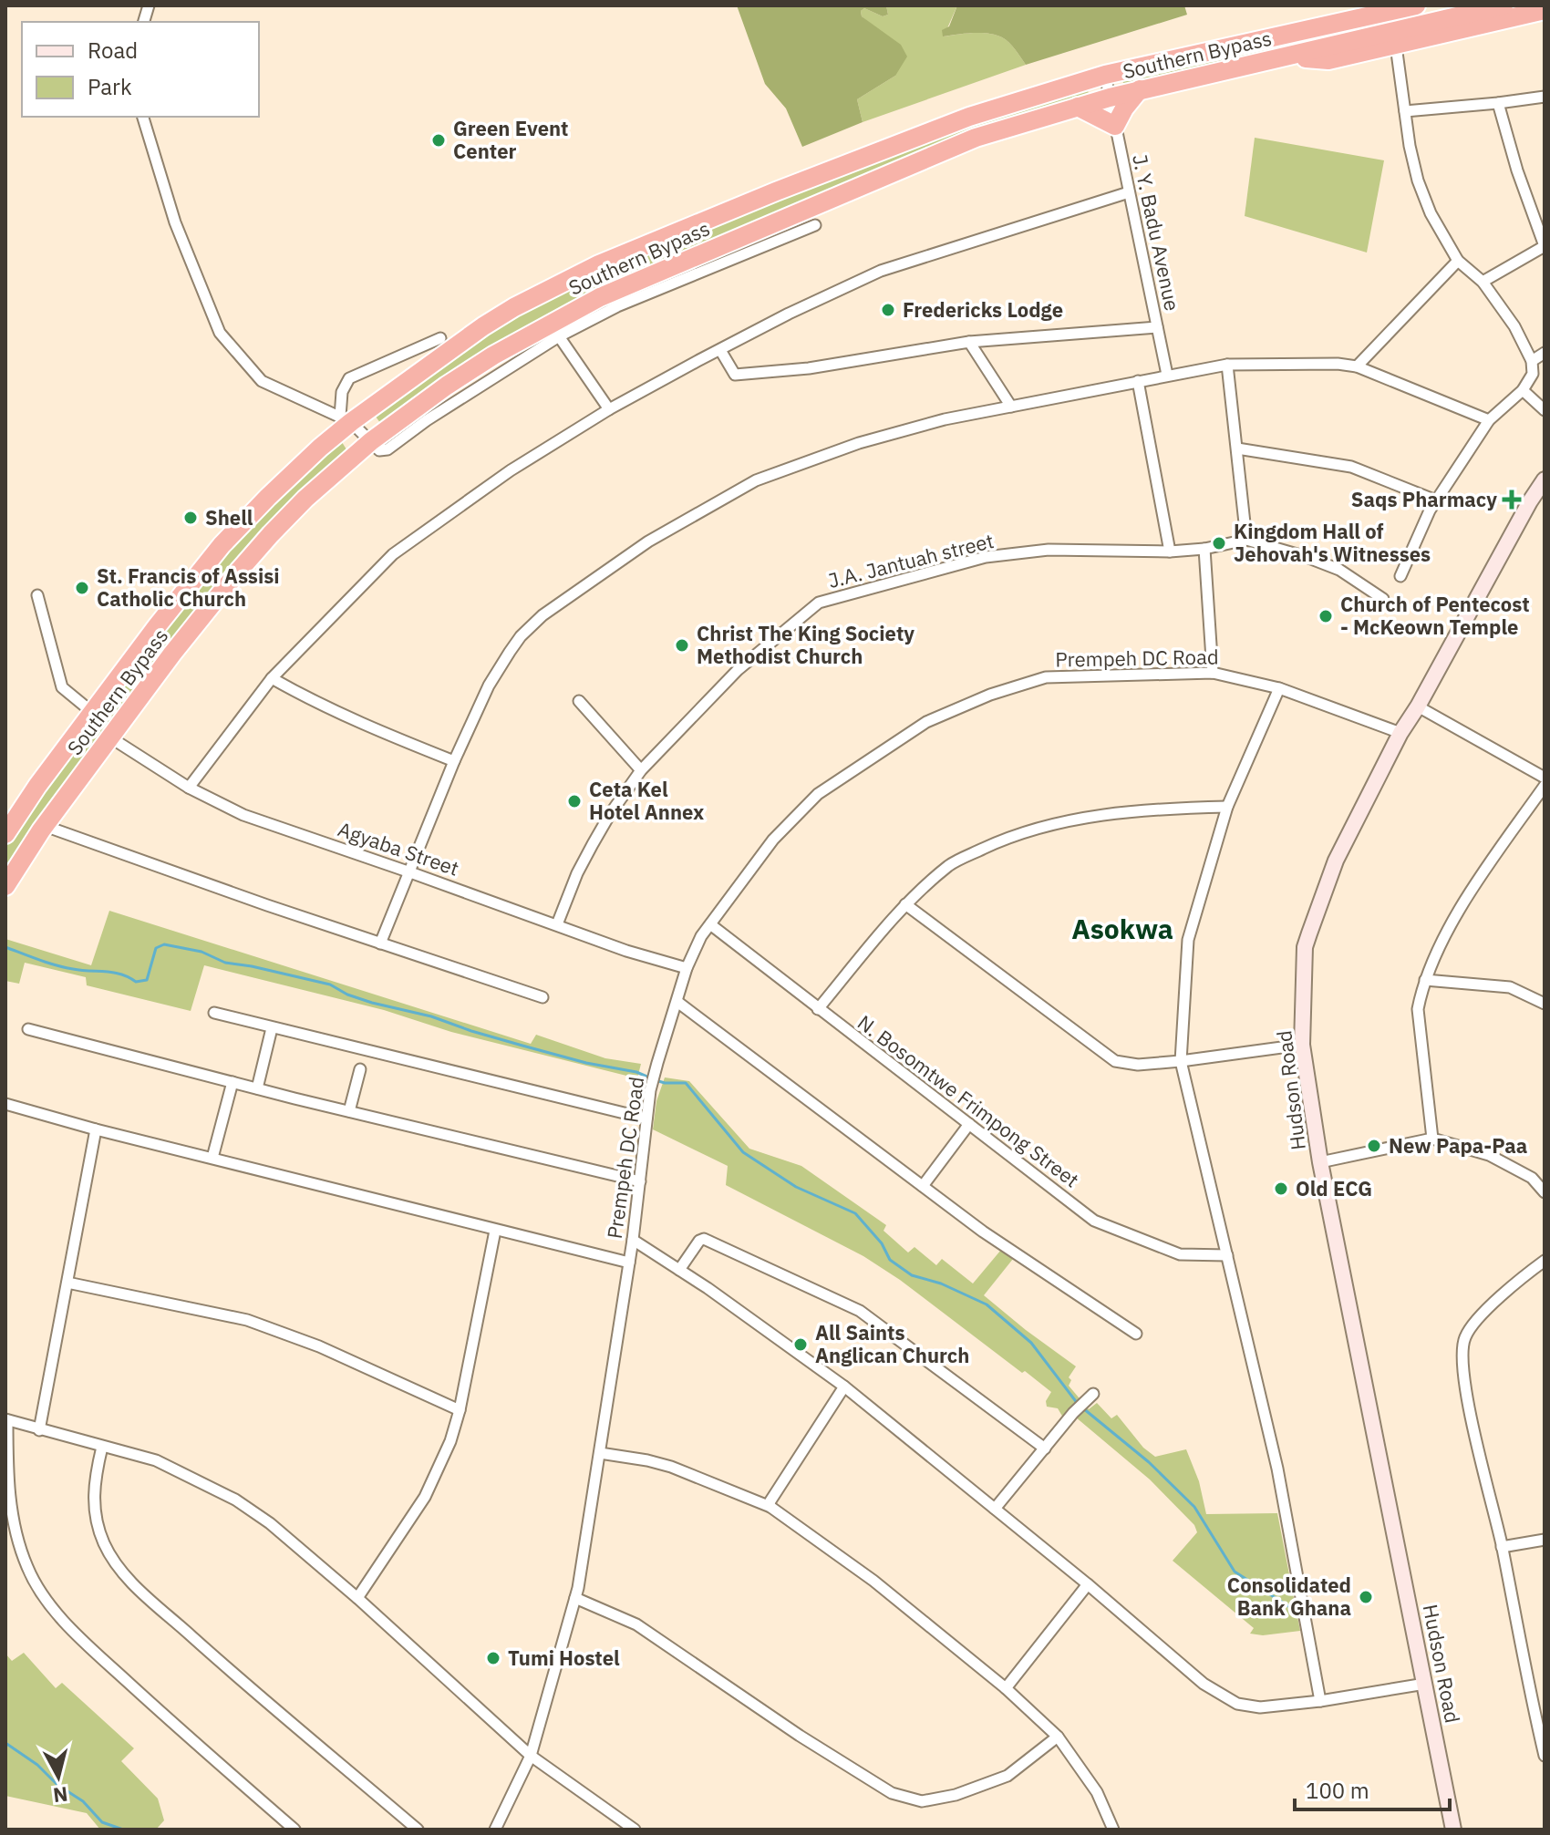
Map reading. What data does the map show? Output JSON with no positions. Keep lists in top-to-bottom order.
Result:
{
  "streets": {
    "highway": ["Southern Bypass"],
    "street": [
      "J. Y. Badu Avenue",
      "J.A. Jantuah street",
      "Prempeh DC Road",
      "Agyaba Street",
      "Hudson Road",
      "N. Bosomtwe Frimpong Street"
    ]
  },
  "crossings": [
    ["Southern Bypass", "J. Y. Badu Avenue"],
    ["Southern Bypass", "Agyaba Street"],
    ["J.A. Jantuah street", "Agyaba Street"],
    ["Prempeh DC Road", "Agyaba Street"],
    ["Prempeh DC Road", "Hudson Road"],
    ["Prempeh DC Road", "N. Bosomtwe Frimpong Street"]
  ],
  "districts": ["Asokwa"],
  "places": {
    "other": [
      "Green Event Center",
      "Fredericks Lodge",
      "Shell",
      "Kingdom Hall of Jehovah's Witnesses",
      "St. Francis of Assisi Catholic Church",
      "Church of Pentecost - McKeown Temple",
      "Christ The King Society Methodist Church",
      "Ceta Kel Hotel Annex",
      "New Papa-Paa",
      "Old ECG",
      "All Saints Anglican Church",
      "Consolidated Bank Ghana",
      "Tumi Hostel"
    ],
    "health": ["Saqs Pharmacy"]
  },
  "legend": ["Road", "Park"],
  "scale_bar": "100 m",
  "north": "bottom"
}
